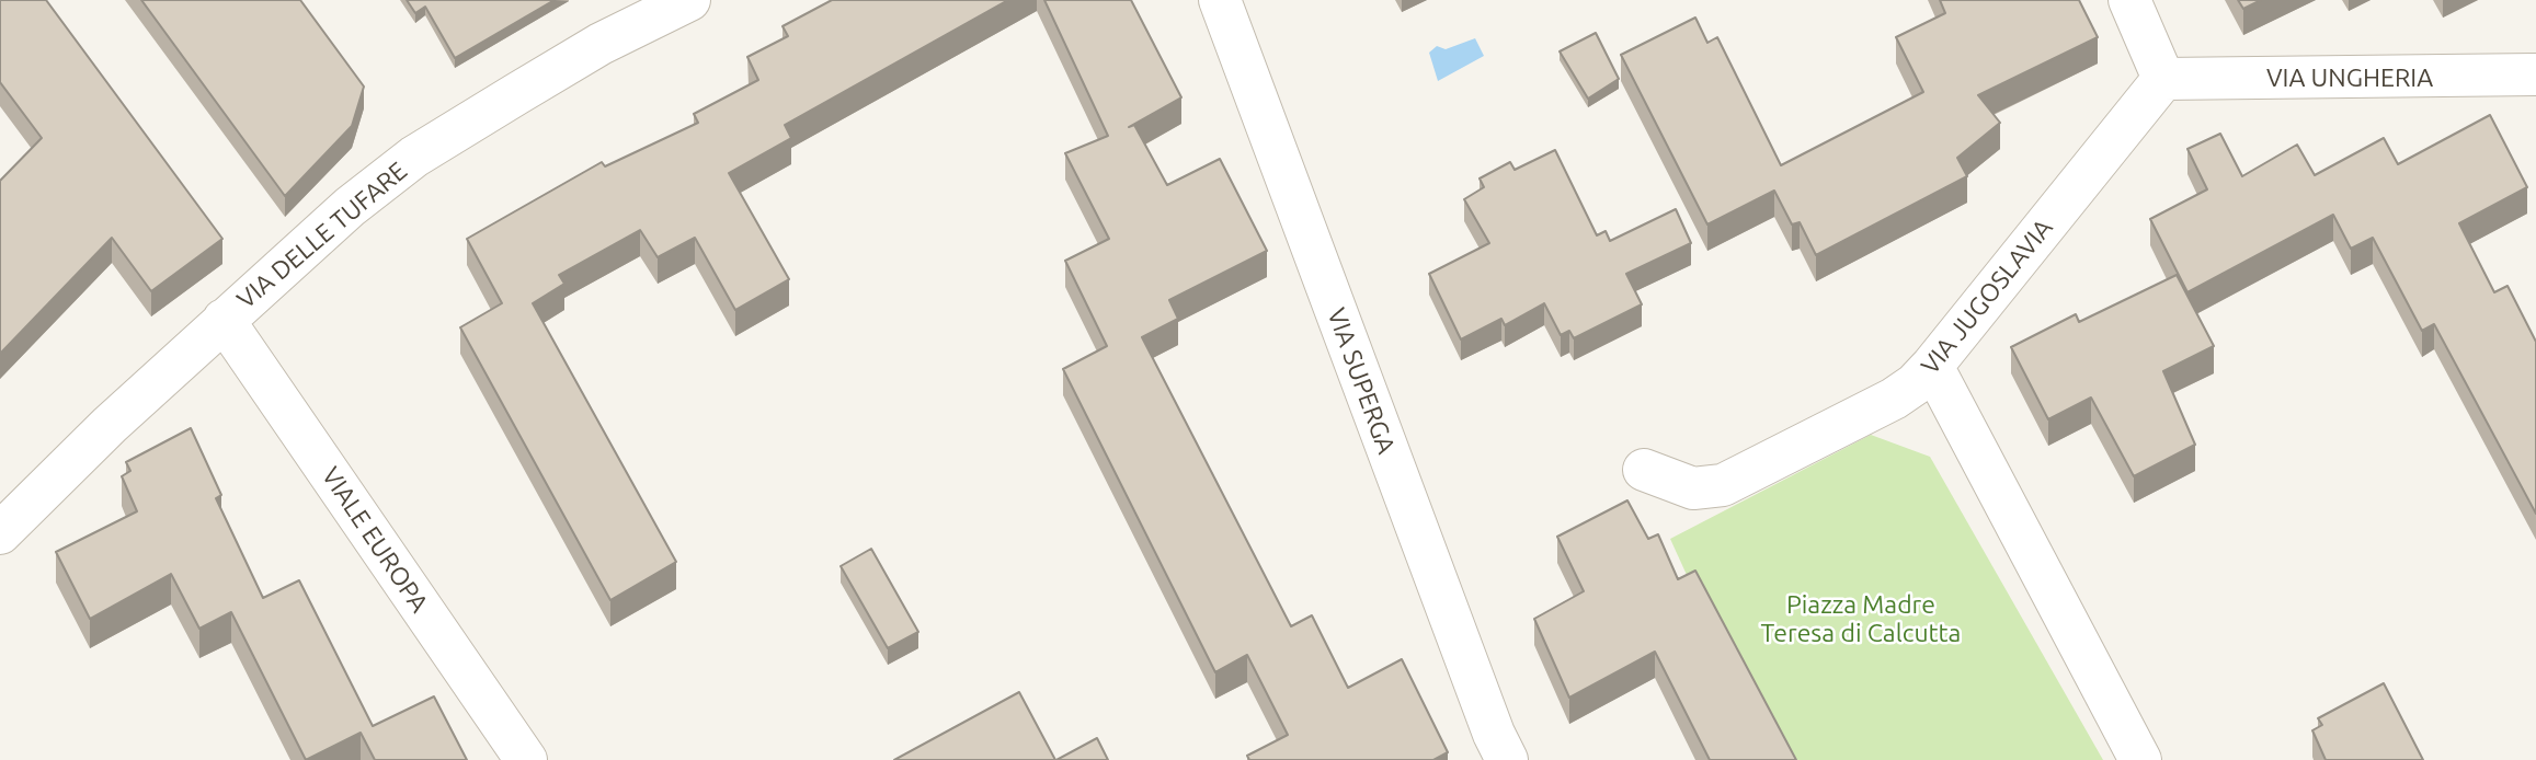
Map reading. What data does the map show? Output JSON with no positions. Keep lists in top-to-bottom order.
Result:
{
  "streets": {
    "street": [
      "VIA UNGHERIA",
      "VIA DELLE TUFARE",
      "VIA JUGOSLAVIA",
      "VIA SUPERGA",
      "VIALE EUROPA"
    ]
  },
  "crossings": [
    ["VIA UNGHERIA", "VIA JUGOSLAVIA"],
    ["VIA DELLE TUFARE", "VIALE EUROPA"]
  ],
  "parks": ["Piazza Madre Teresa di Calcutta"]
}
